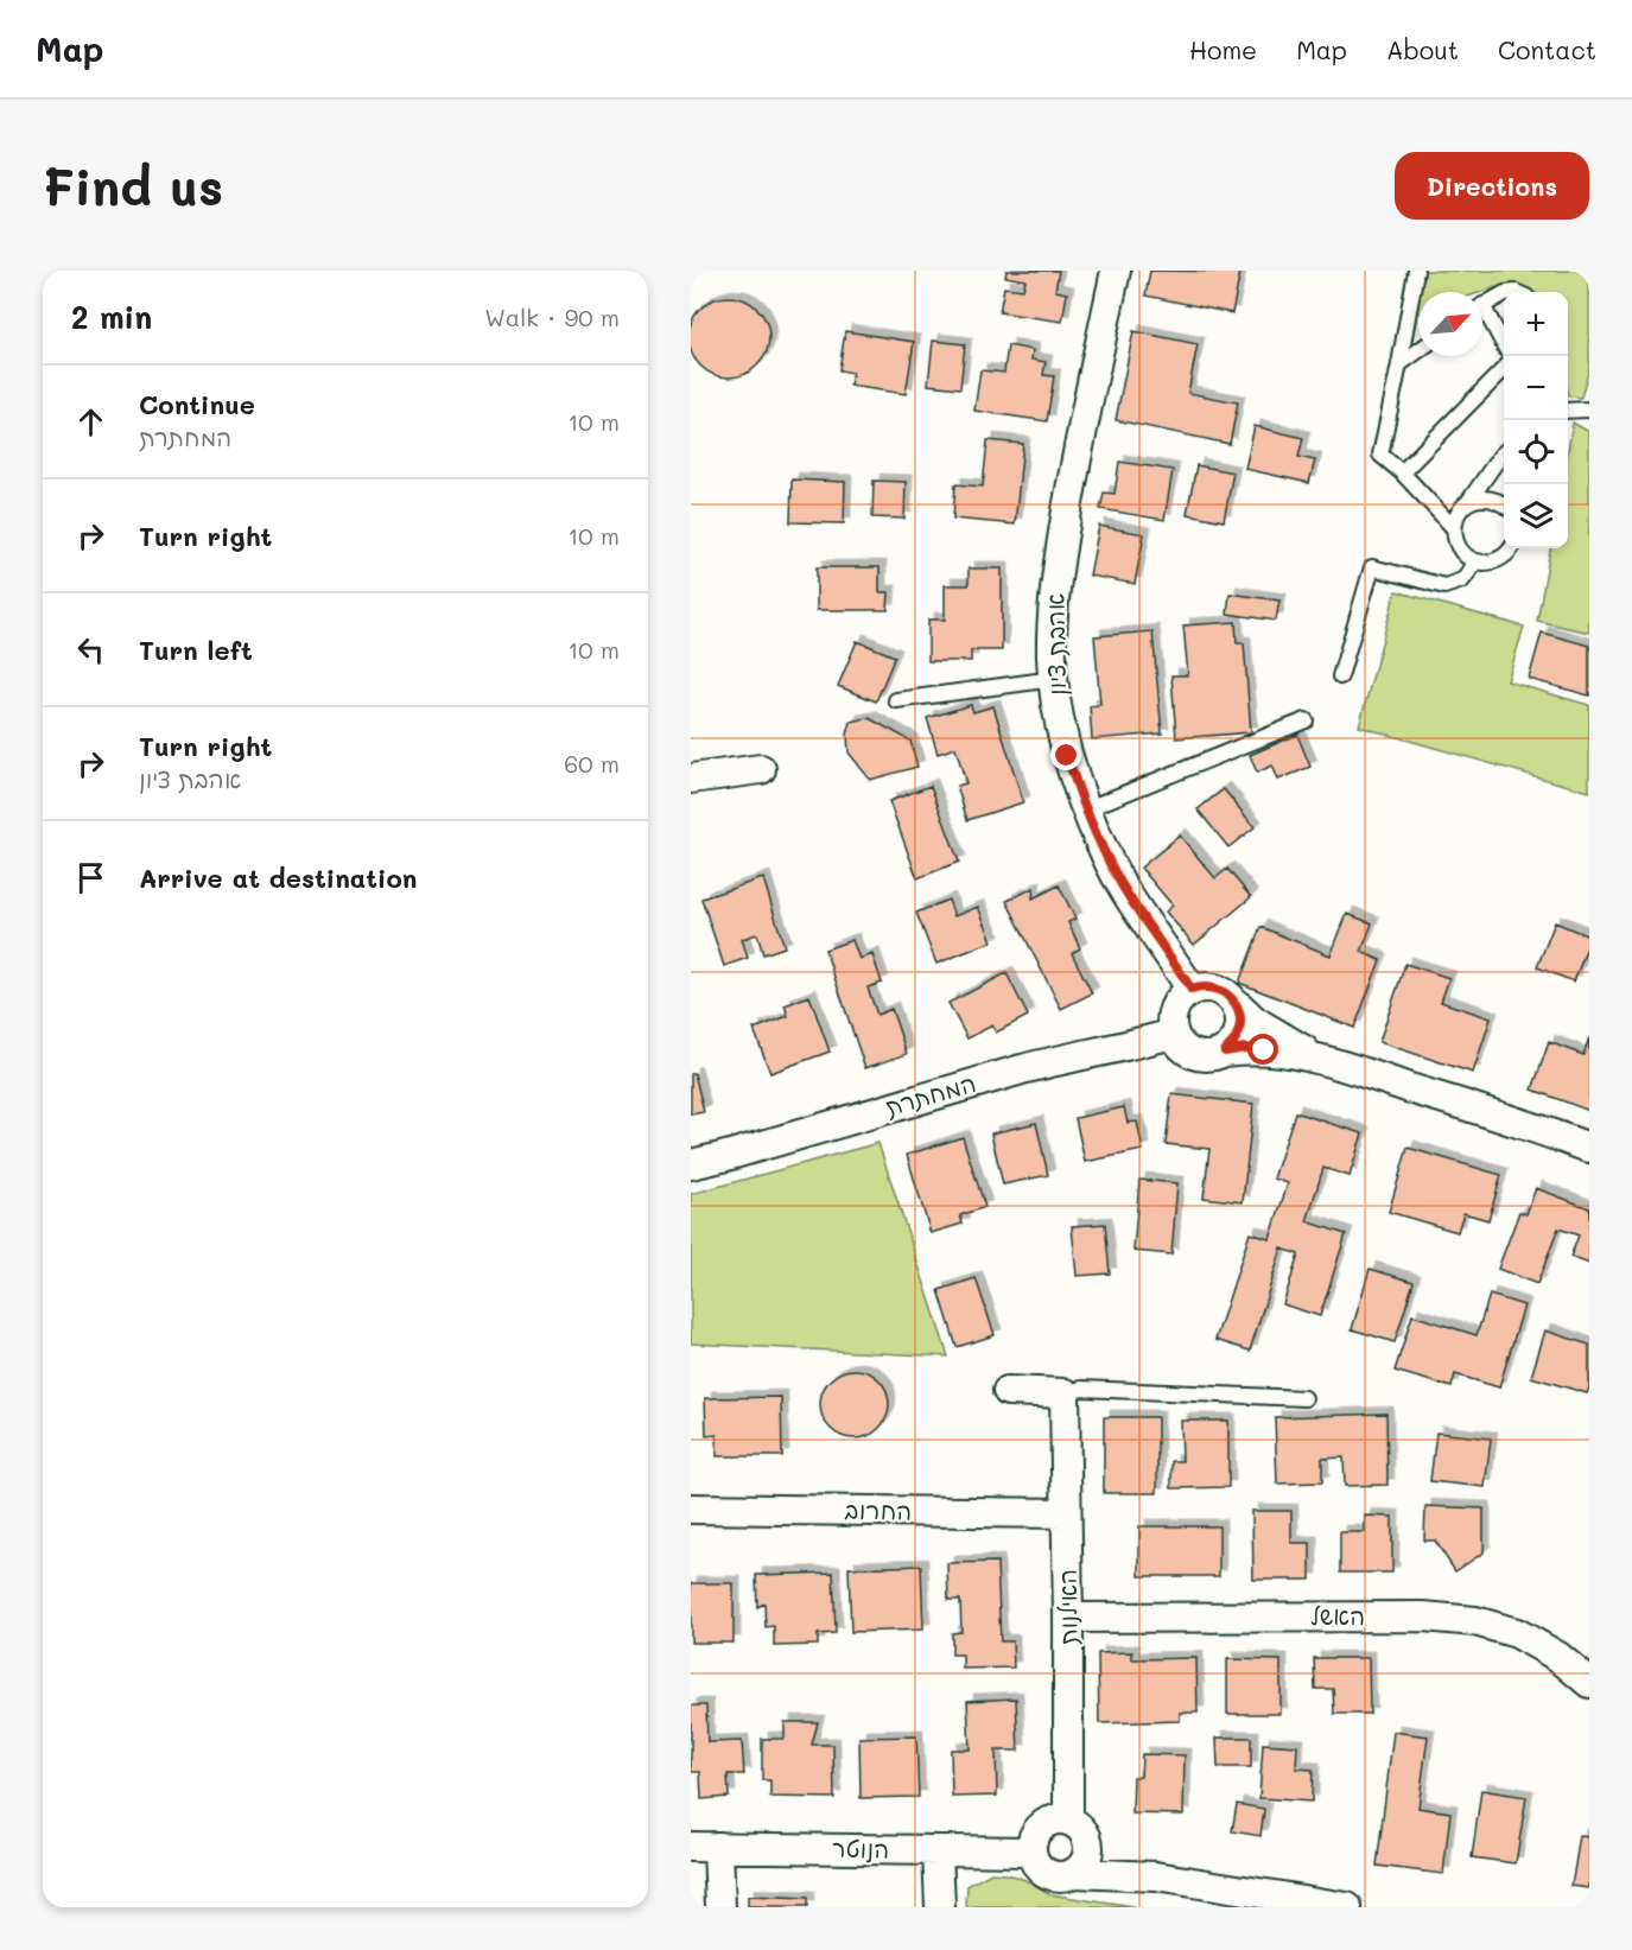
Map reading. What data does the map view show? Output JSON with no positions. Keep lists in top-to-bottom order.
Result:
{
  "streets": {
    "street": [
      "אהבת ציון",
      "המחתרת",
      "החרוב",
      "האילנות",
      "האשל",
      "הנוטר"
    ]
  },
  "crossings": [
    ["אהבת ציון", "המחתרת"],
    ["החרוב", "האילנות"],
    ["האילנות", "האשל"],
    ["האילנות", "הנוטר"]
  ],
  "north": "top right",
  "page": {
    "header": "Map",
    "nav": [
      "Home",
      "Map",
      "About",
      "Contact"
    ],
    "buttons": "Directions",
    "title": "Find us",
    "heading": ["2 min", "Walk · 90 m"],
    "map_buttons": ["+", "−"],
    "list": [
      ["Continue", "המחתרת", "10 m"],
      ["Turn right", "10 m"],
      ["Turn left", "10 m"],
      ["Turn right", "אהבת ציון", "60 m"],
      "Arrive at destination"
    ]
  }
}
